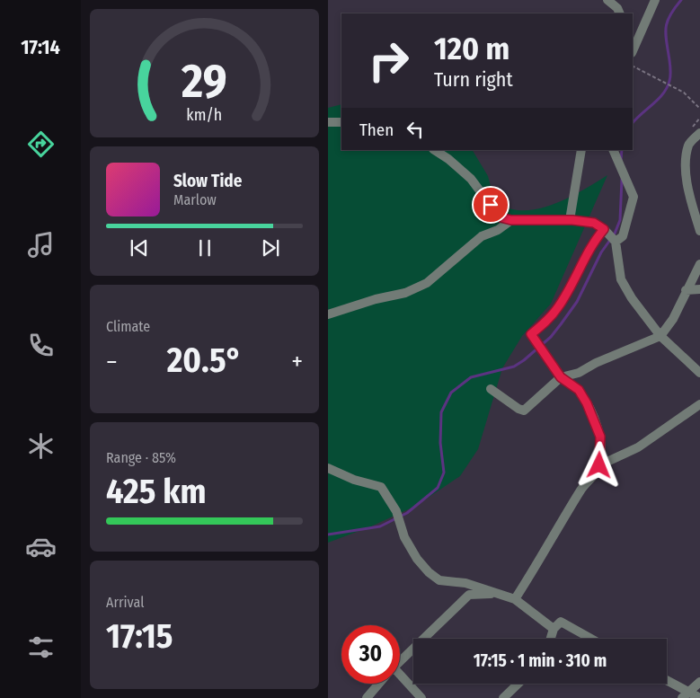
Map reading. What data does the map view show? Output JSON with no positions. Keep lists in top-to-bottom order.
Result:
{
  "page": {
    "tabs": "17:14",
    "turn": ["120 m", "Turn right"],
    "then": "Then",
    "song": ["Slow Tide", "Marlow"],
    "tile": [
      "Climate",
      ["Range · 85%", "425 km"],
      ["Arrival", "17:15"]
    ],
    "heat": ["−", "20.5°", "+"],
    "limit": "30",
    "trip": "17:15 · 1 min · 310 m",
    "gauge": ["29", "km/h"]
  }
}
